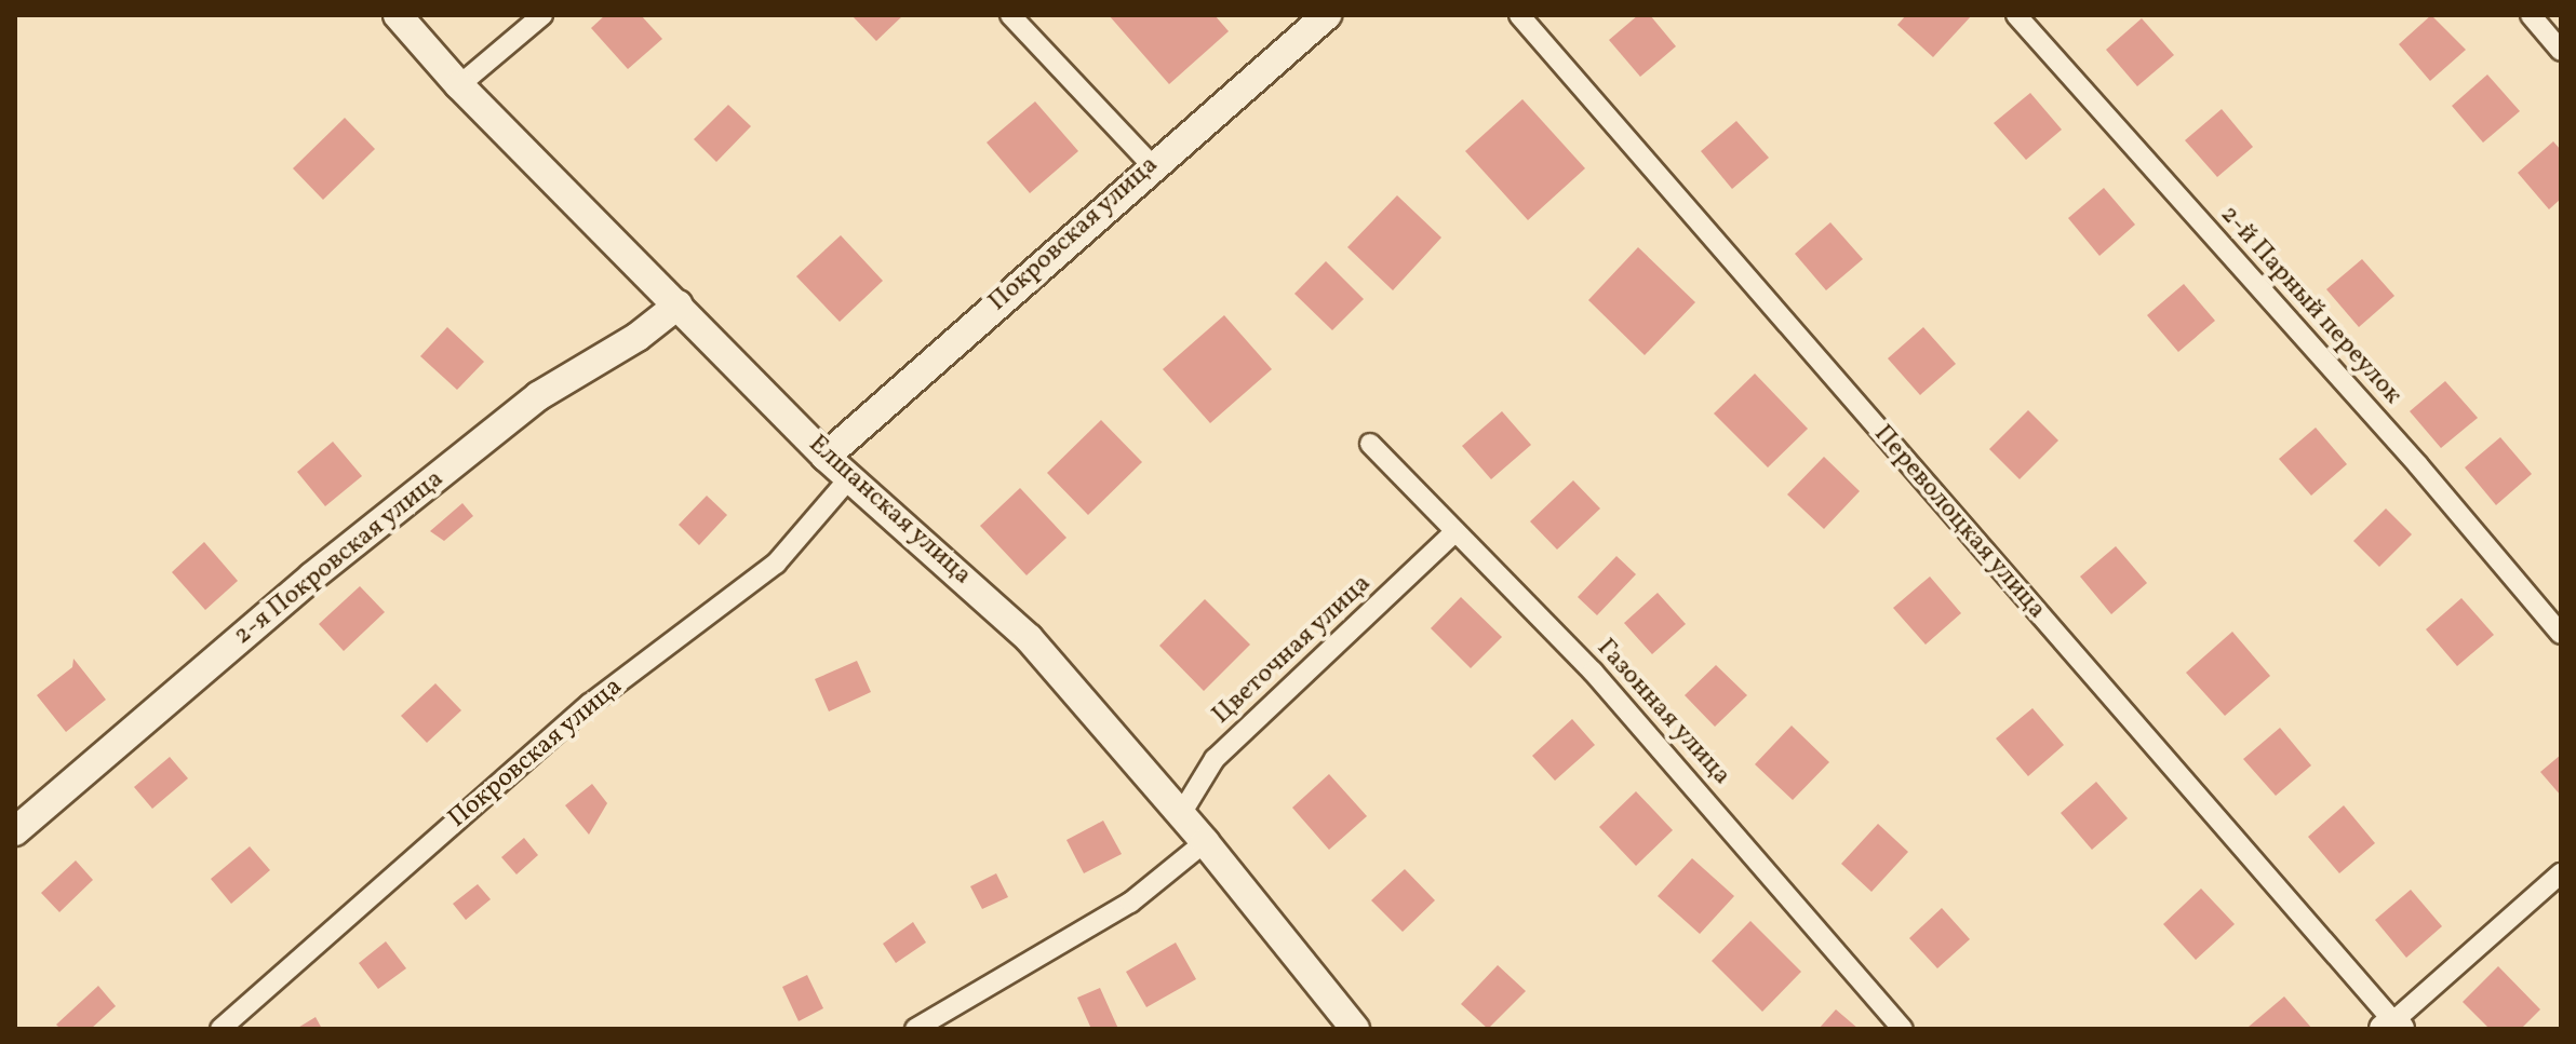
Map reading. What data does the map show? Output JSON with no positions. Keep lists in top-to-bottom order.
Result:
{
  "streets": {
    "street": [
      "Покровская улица",
      "2-й Парный переулок",
      "Елшанская улица",
      "Переволоцкая улица",
      "2-я Покровская улица",
      "Цветочная улица",
      "Газонная улица"
    ]
  },
  "crossings": [
    ["Покровская улица", "Елшанская улица"],
    ["Елшанская улица", "2-я Покровская улица"],
    ["Елшанская улица", "Цветочная улица"],
    ["Цветочная улица", "Газонная улица"]
  ]
}
